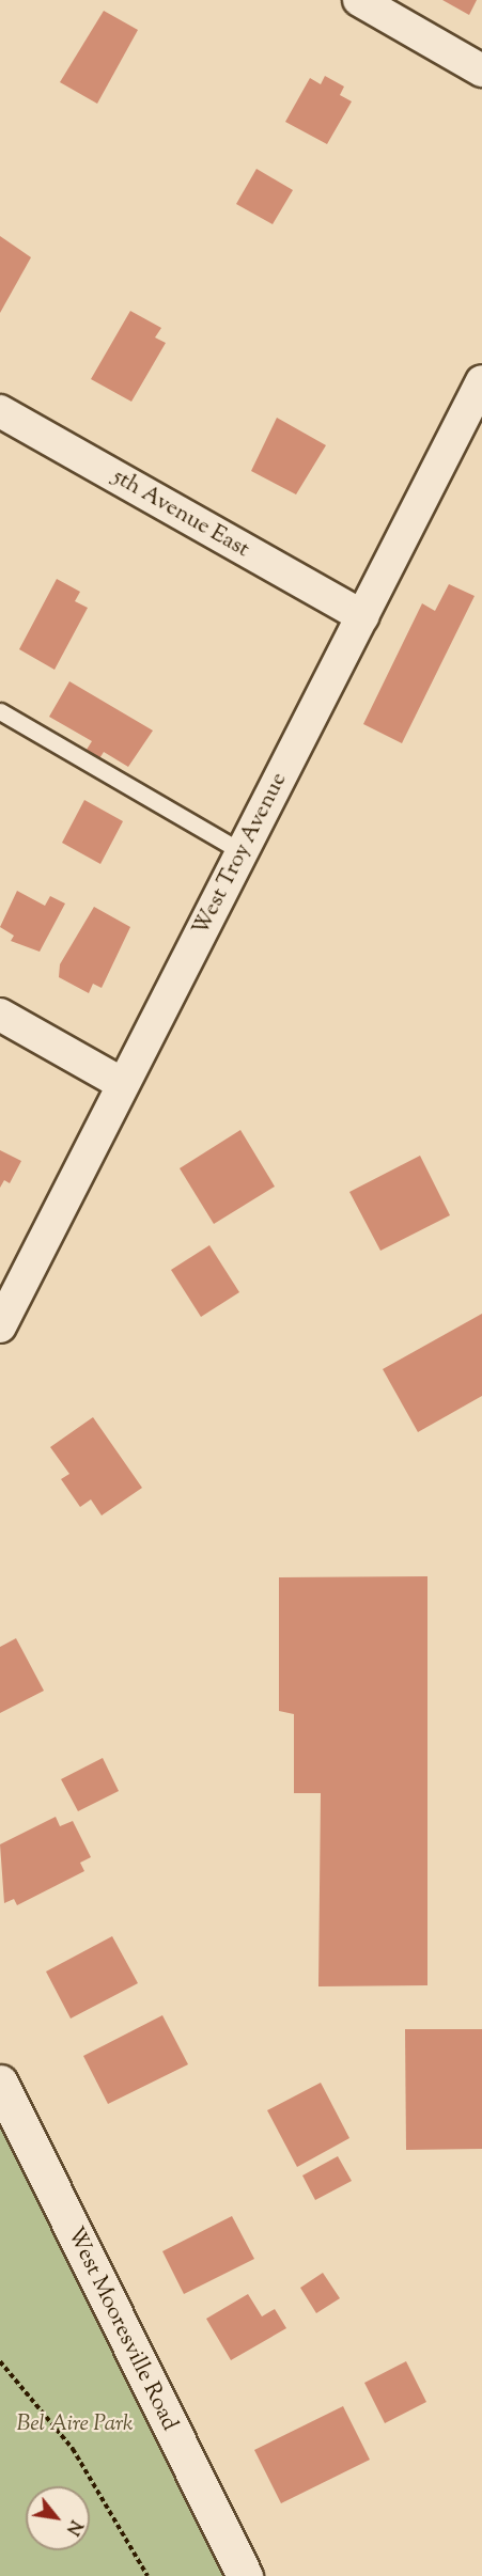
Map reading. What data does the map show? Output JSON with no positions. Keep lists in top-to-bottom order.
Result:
{
  "streets": {
    "main road": ["West Mooresville Road"],
    "street": ["5th Avenue East", "West Troy Avenue"]
  },
  "crossings": [
    ["5th Avenue East", "West Troy Avenue"]
  ],
  "parks": ["Bel Aire Park"],
  "north": "bottom right"
}
